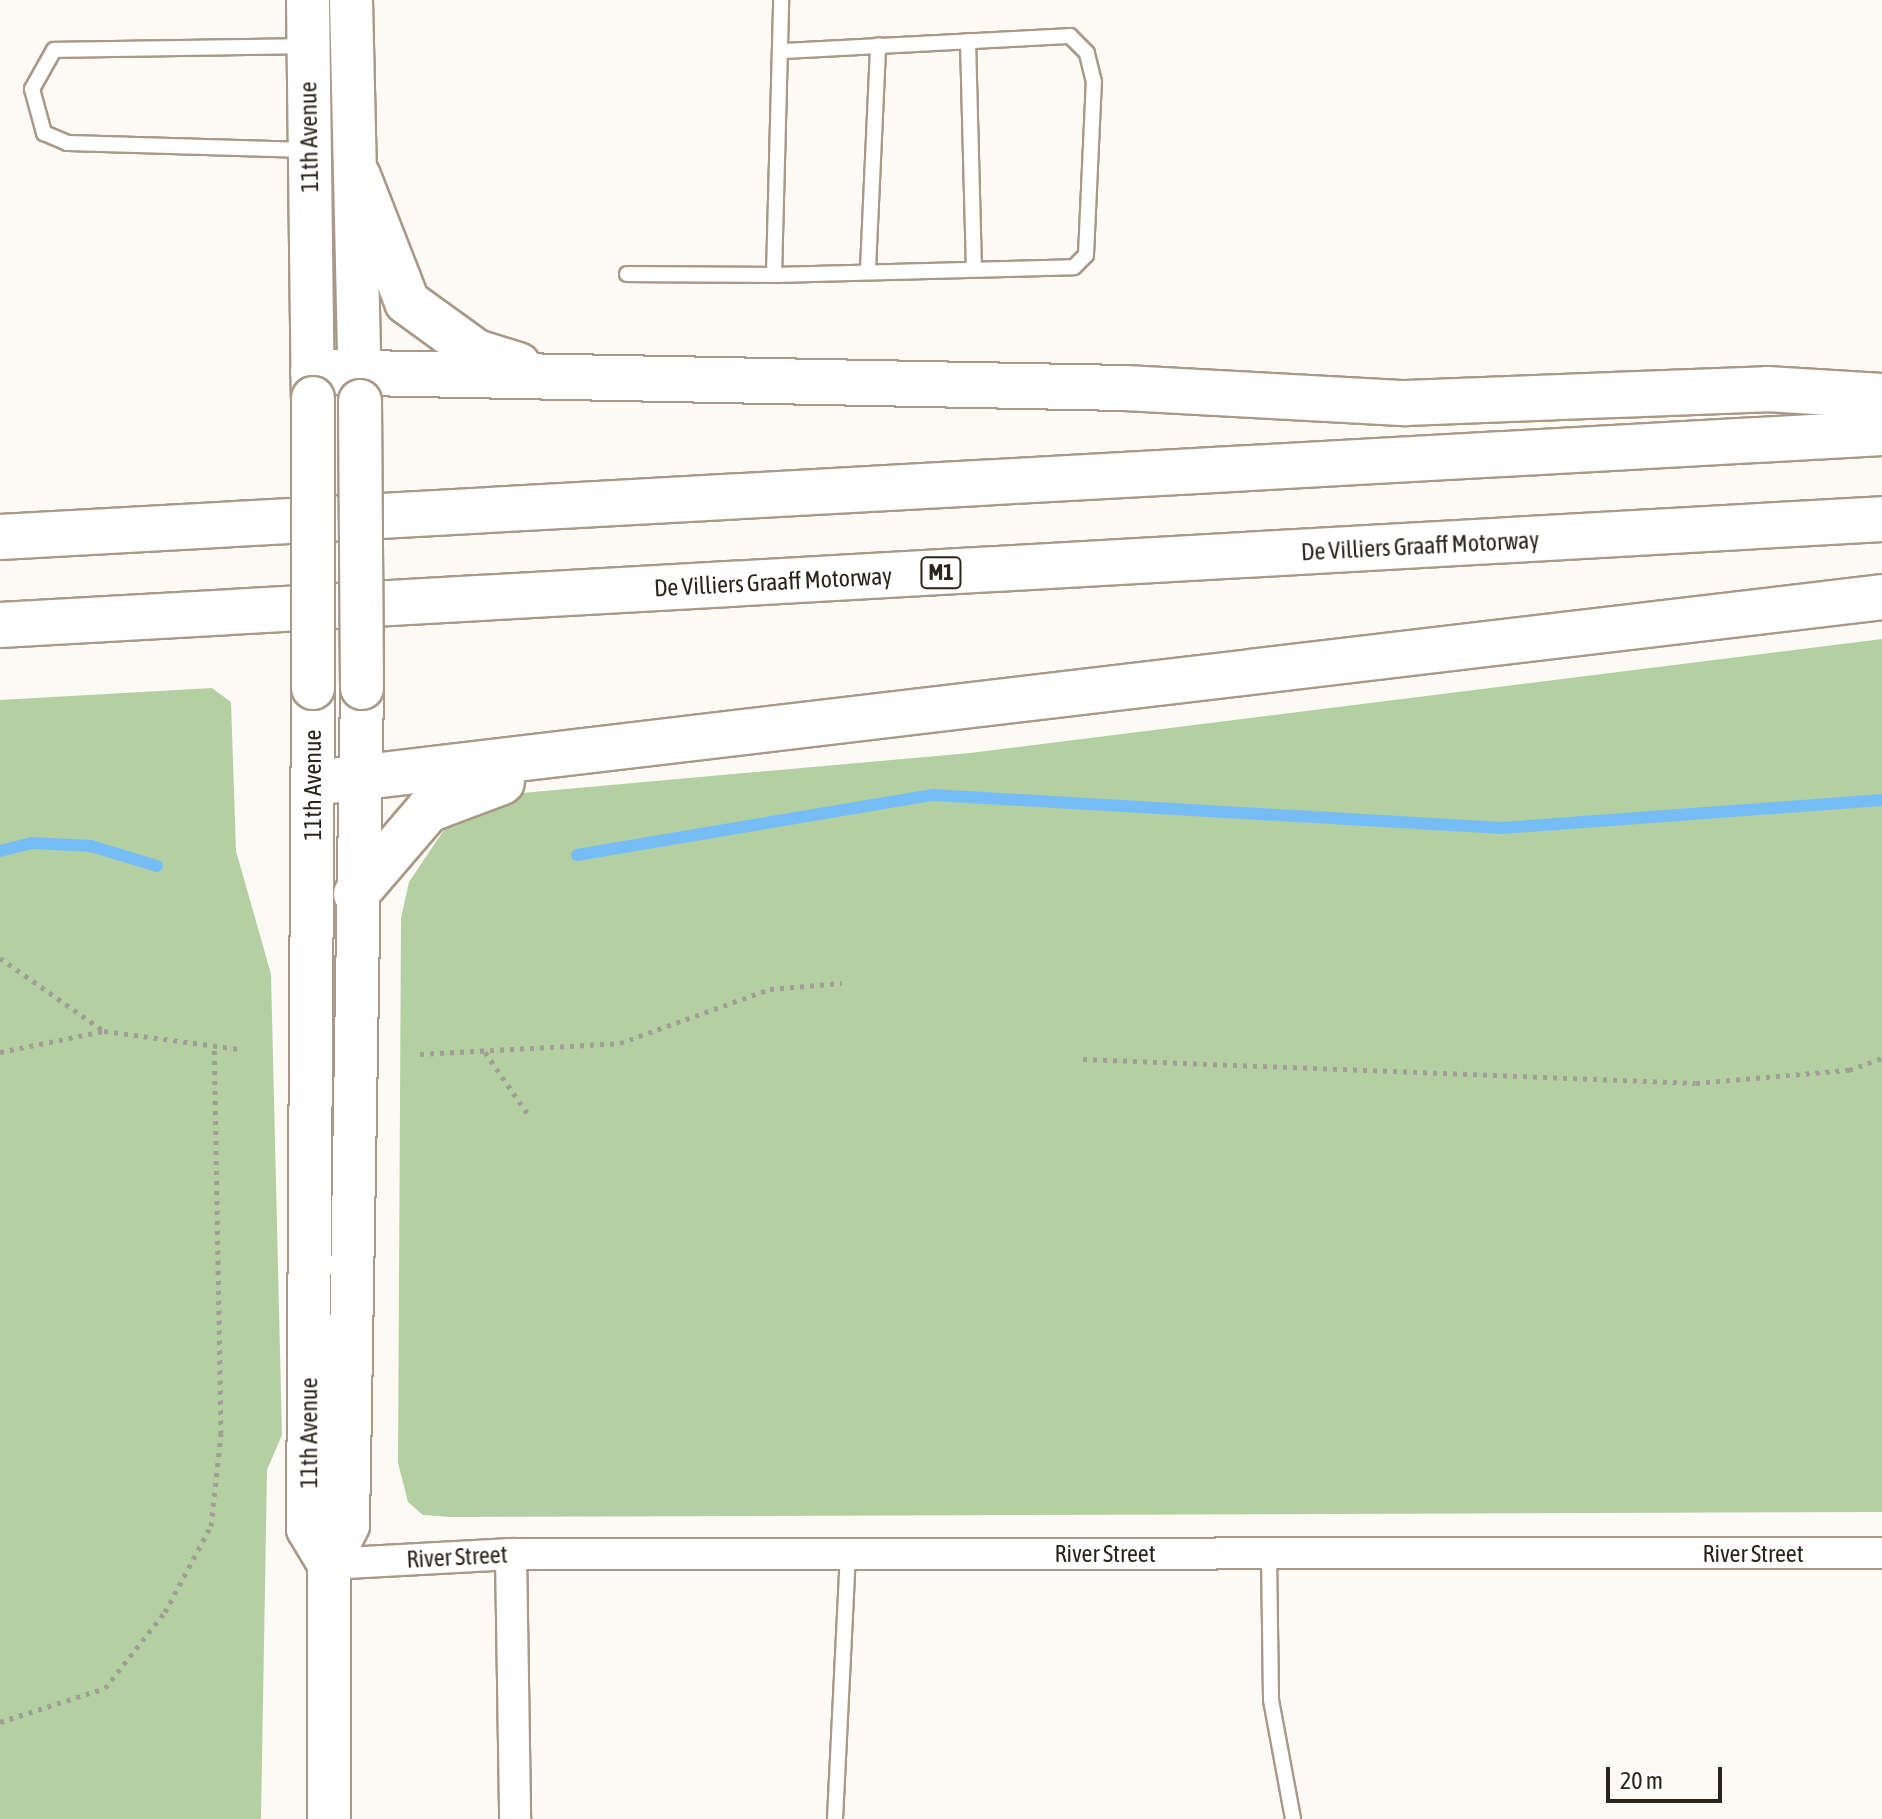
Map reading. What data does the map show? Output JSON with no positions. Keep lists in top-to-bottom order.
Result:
{
  "streets": {
    "highway": ["De Villiers Graaff Motorway", "M1"],
    "main road": ["11th Avenue"],
    "street": ["River Street"]
  },
  "crossings": [
    ["11th Avenue", "River Street"]
  ],
  "scale_bar": "20 m"
}
